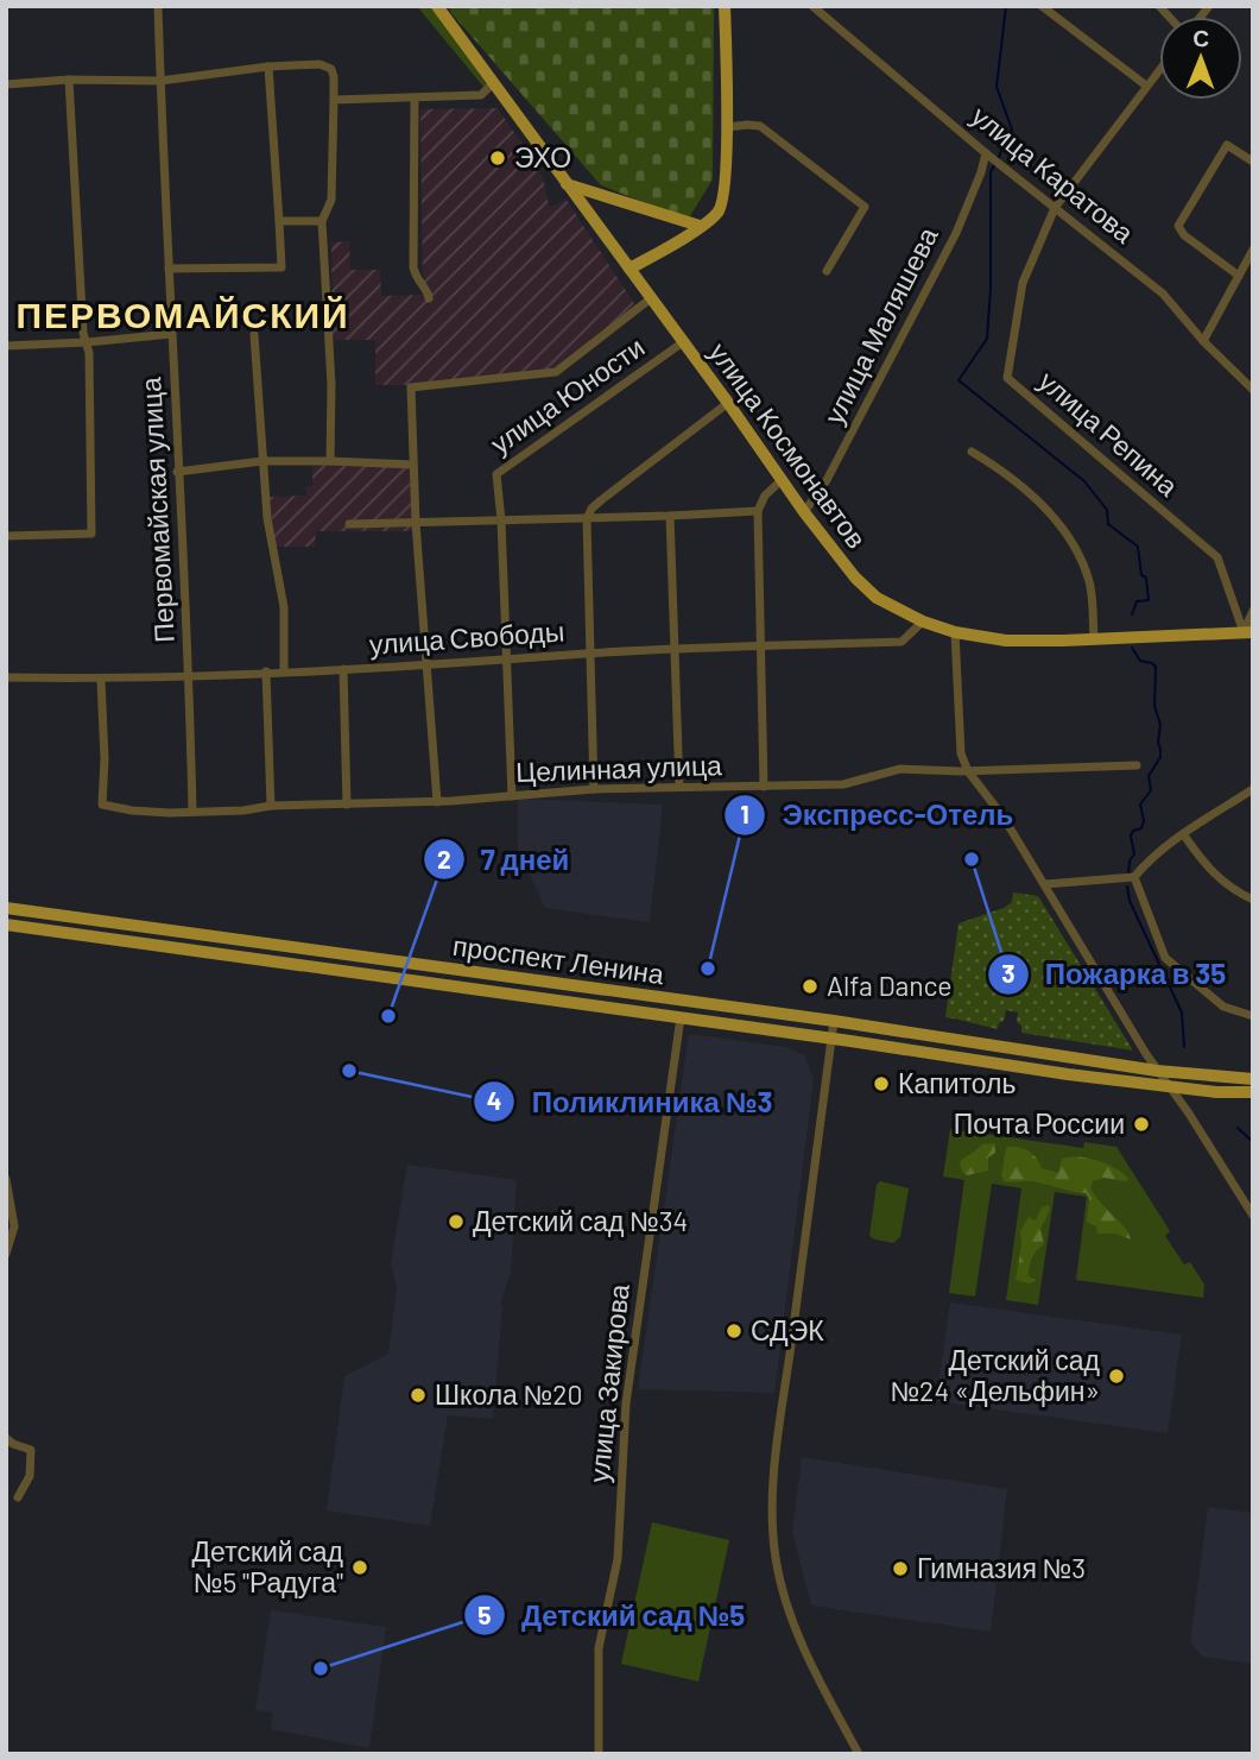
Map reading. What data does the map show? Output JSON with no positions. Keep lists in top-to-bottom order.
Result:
{
  "streets": {
    "main road": ["улица Космонавтов", "проспект Ленина"],
    "street": [
      "улица Каратова",
      "улица Маляшева",
      "улица Юности",
      "улица Репина",
      "Первомайская улица",
      "улица Свободы",
      "Целинная улица",
      "улица Закирова"
    ]
  },
  "crossings": [
    ["улица Каратова", "улица Маляшева"],
    ["улица Каратова", "улица Репина"],
    ["улица Маляшева", "улица Космонавтов"],
    ["улица Юности", "улица Космонавтов"],
    ["улица Юности", "улица Свободы"],
    ["улица Юности", "Целинная улица"],
    ["улица Репина", "улица Космонавтов"],
    ["улица Космонавтов", "улица Свободы"],
    ["Первомайская улица", "улица Свободы"],
    ["Первомайская улица", "Целинная улица"],
    ["улица Свободы", "Целинная улица"],
    ["проспект Ленина", "улица Закирова"]
  ],
  "districts": ["ПЕРВОМАЙСКИЙ"],
  "places": [
    "ЭХО",
    "Пожарка в 35",
    "Экспресс-Отель",
    "Alfa Dance",
    "7 дней",
    "Поликлиника №3",
    "Капитоль",
    "Почта России",
    "Детский сад №34",
    "СДЭК",
    "Детский сад №24 «Дельфин»",
    "Школа №20",
    "Детский сад №5 \"Радуга\"",
    "Гимназия №3",
    "Детский сад №5"
  ],
  "north": "top"
}
